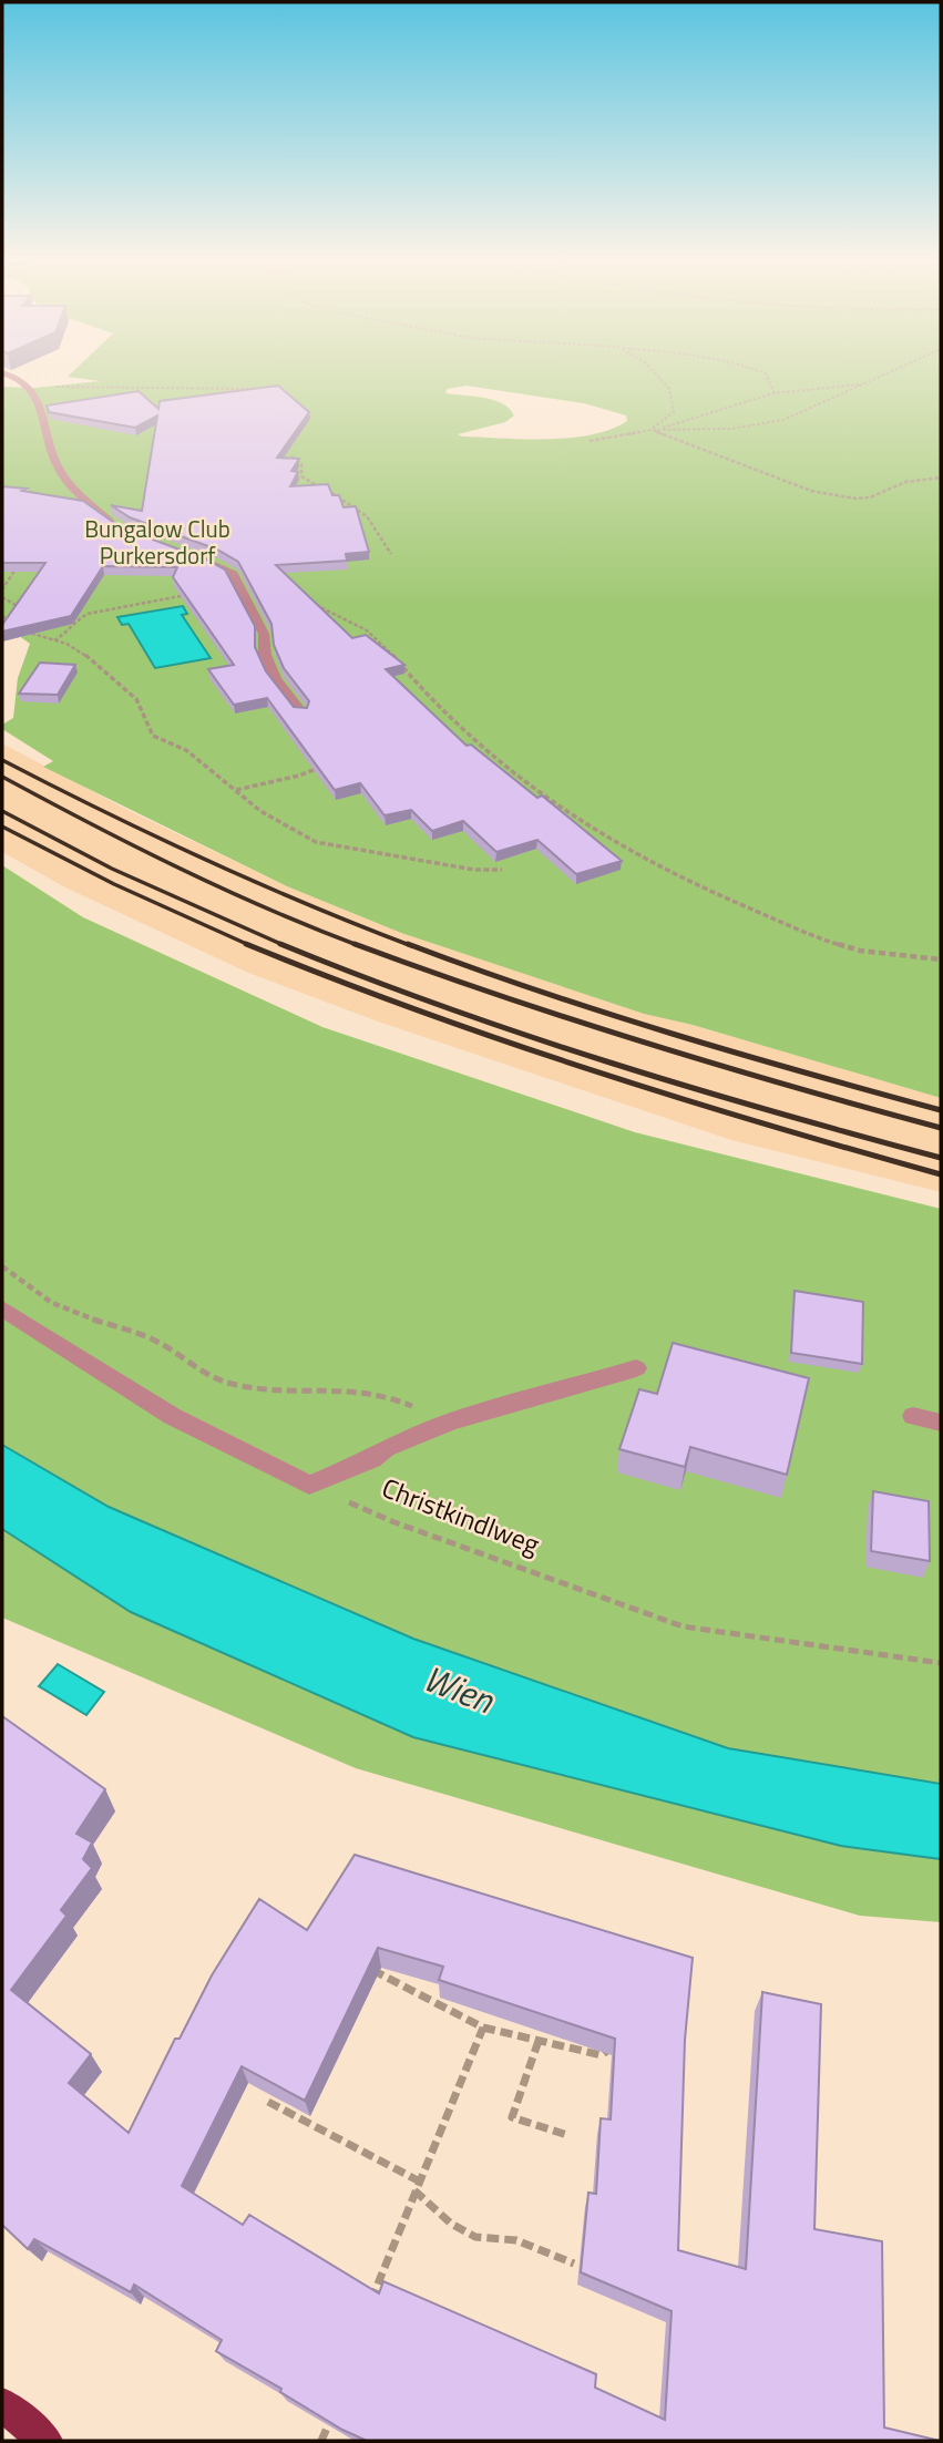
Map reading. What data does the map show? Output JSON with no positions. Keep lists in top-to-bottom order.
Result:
{
  "streets": {
    "path": ["Christkindlweg"]
  },
  "water": ["Wien"],
  "parks": ["Bungalow Club Purkersdorf"]
}
